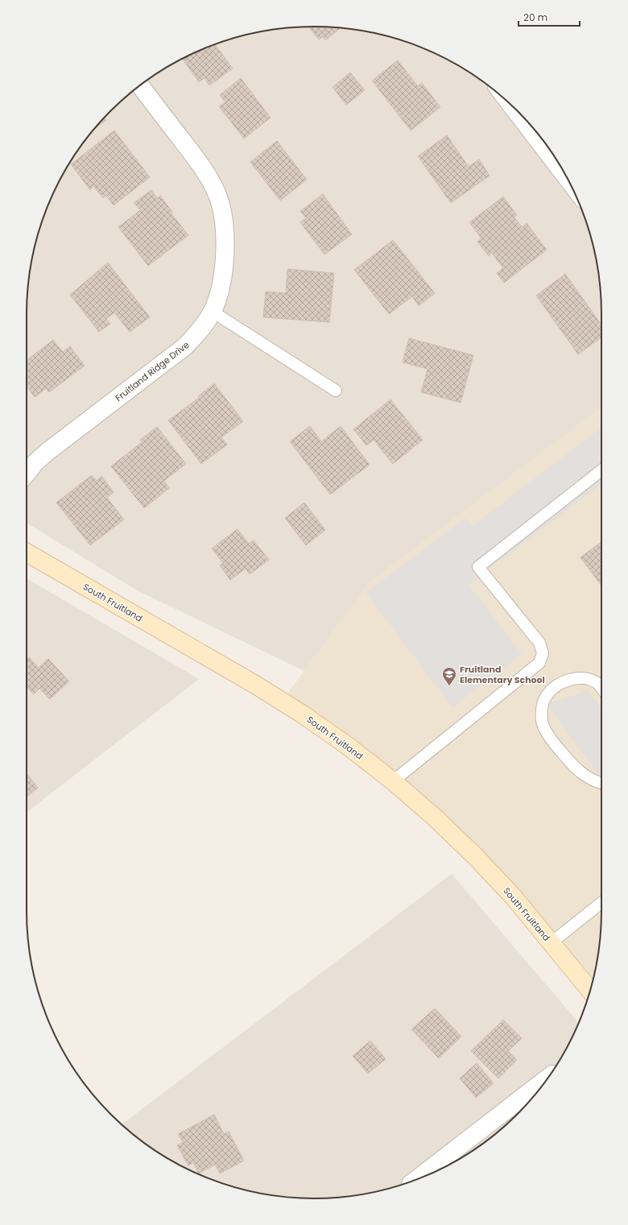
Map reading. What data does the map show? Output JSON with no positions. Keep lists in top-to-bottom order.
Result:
{
  "streets": {
    "street": ["Fruitland Ridge Drive", "South Fruitland"]
  },
  "places": {
    "school or university": ["Fruitland Elementary School"]
  },
  "scale_bar": "20 m"
}
